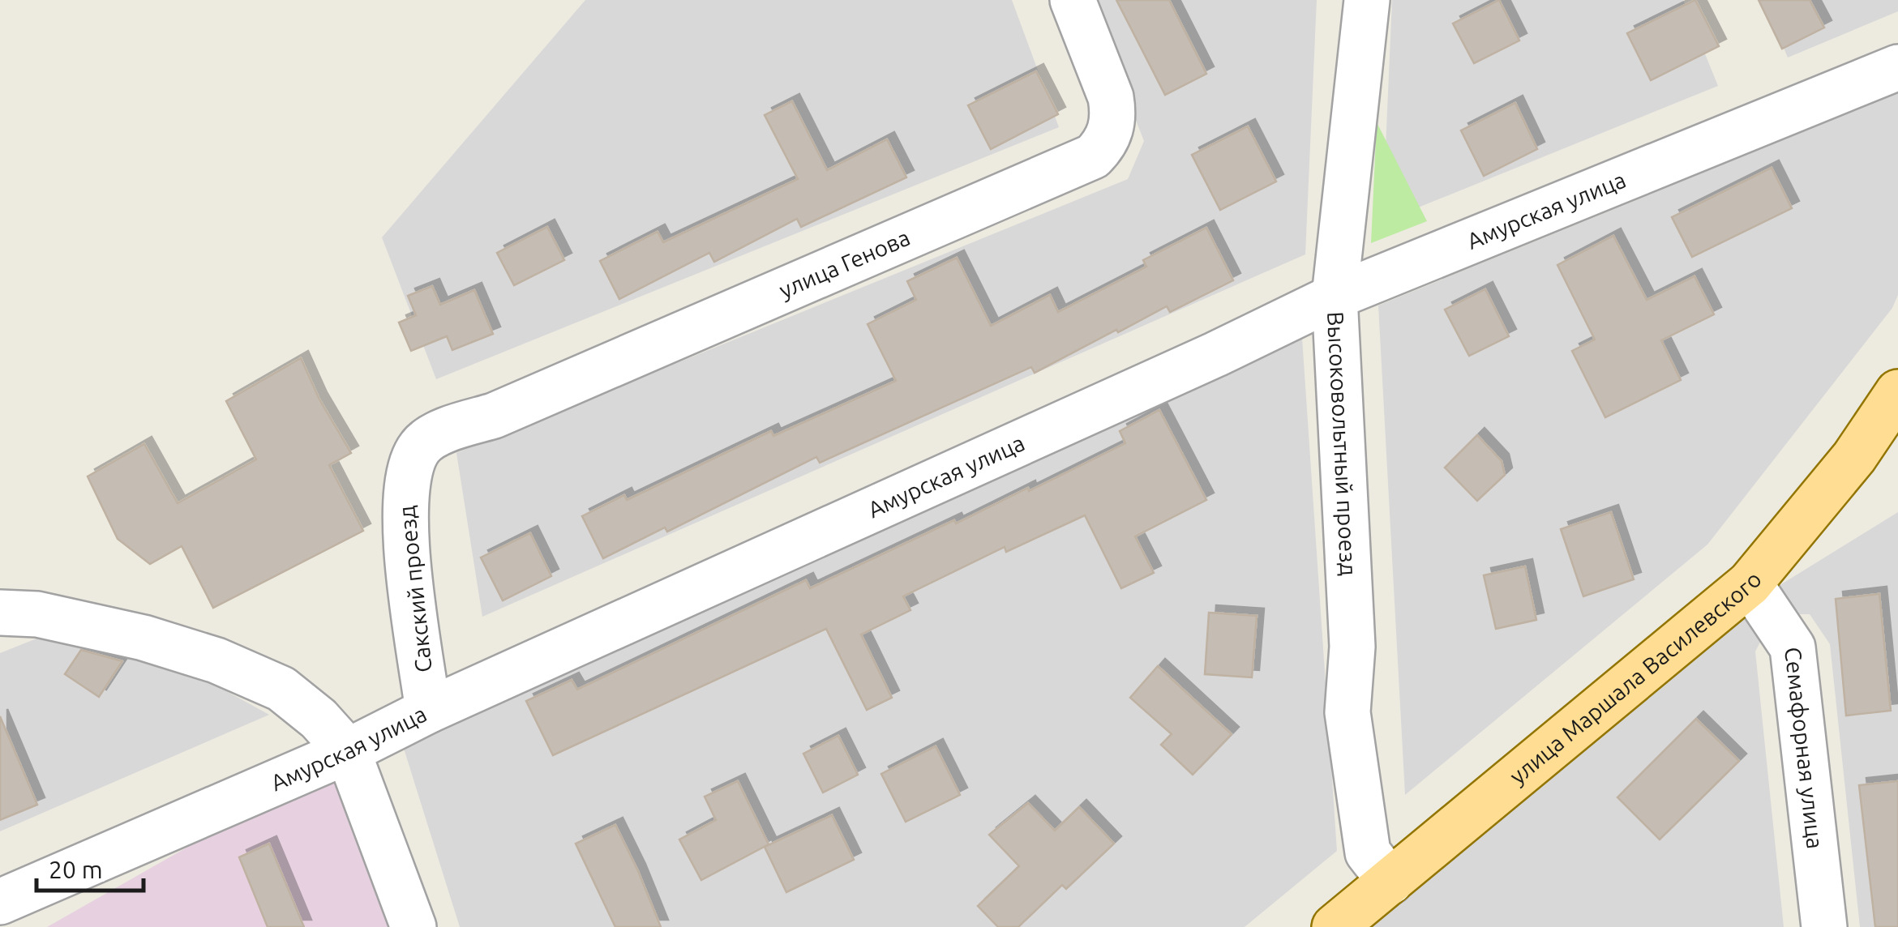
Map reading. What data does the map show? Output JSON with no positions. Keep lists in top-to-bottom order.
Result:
{
  "streets": {
    "main road": ["улица Маршала Василевского"],
    "street": [
      "Амурская улица",
      "улица Генова",
      "Высоковольтный проезд",
      "Сакский проезд",
      "Семафорная улица"
    ]
  },
  "crossings": [
    ["Амурская улица", "Высоковольтный проезд"],
    ["Амурская улица", "Сакский проезд"],
    ["улица Генова", "Сакский проезд"],
    ["Высоковольтный проезд", "улица Маршала Василевского"],
    ["улица Маршала Василевского", "Семафорная улица"]
  ],
  "scale_bar": "20 m"
}
